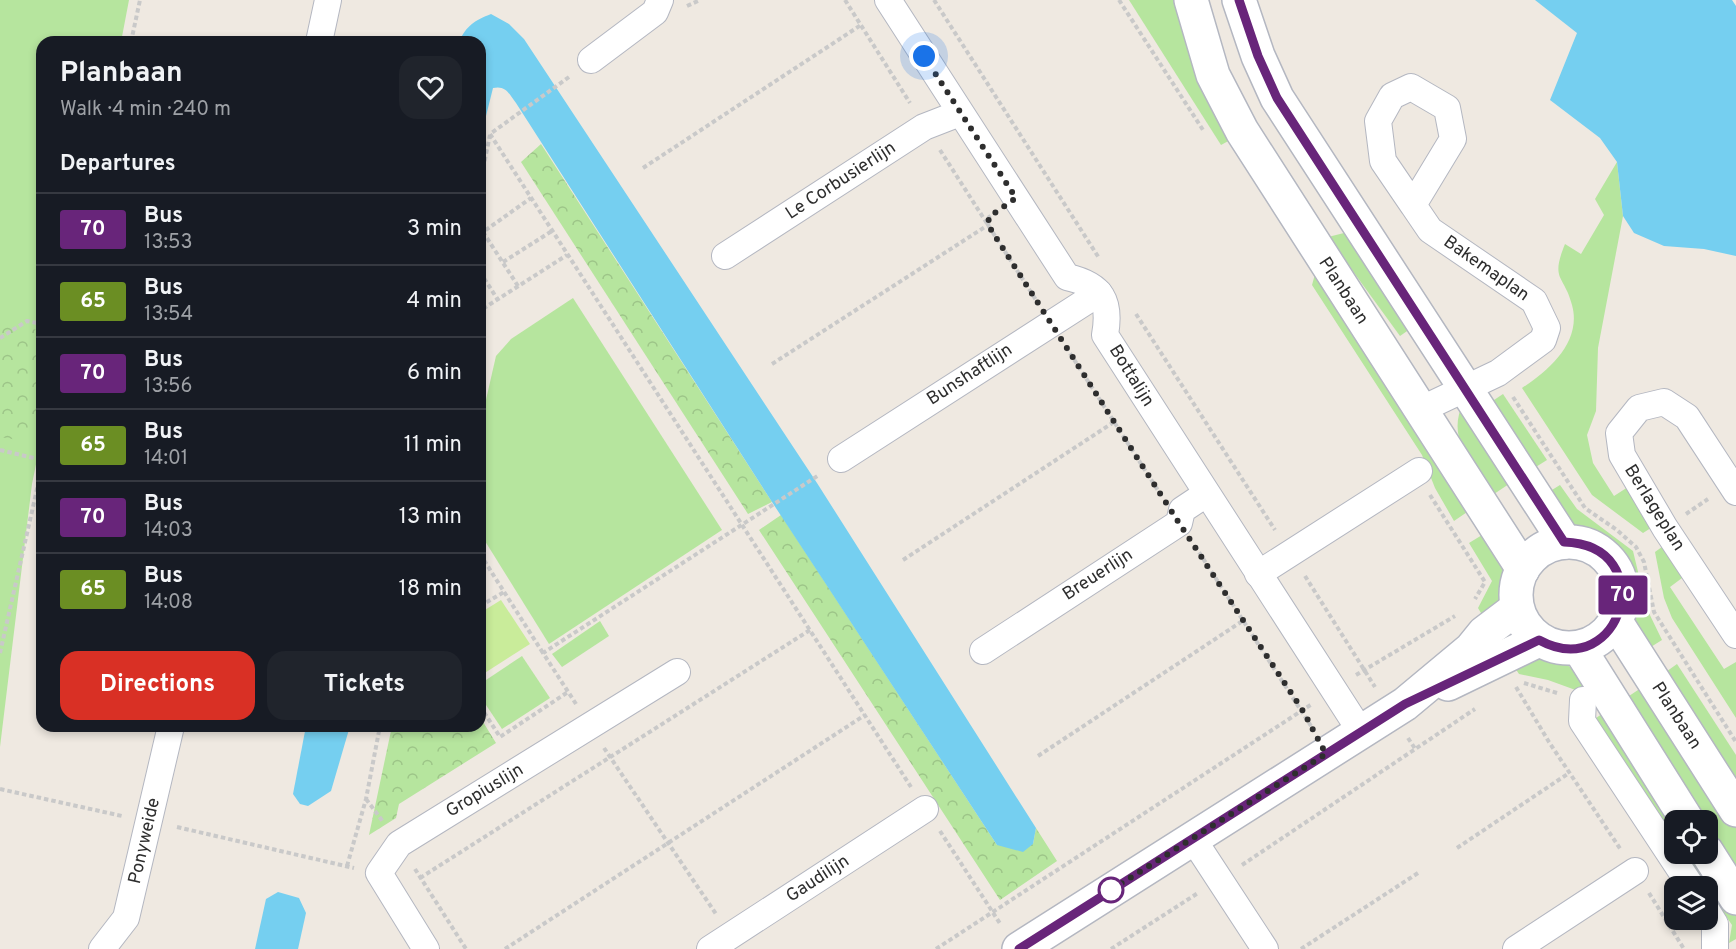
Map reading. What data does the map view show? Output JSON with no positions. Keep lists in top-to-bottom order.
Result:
{
  "streets": {
    "street": [
      "Le Corbusierlijn",
      "Bakemaplan",
      "Planbaan",
      "Bunshaftlijn",
      "Bottalijn",
      "Berlageplan",
      "Breuerlijn",
      "Gropiuslijn",
      "Ponyweide",
      "Gaudilijn"
    ]
  },
  "crossings": [
    ["Bakemaplan", "Planbaan"],
    ["Bunshaftlijn", "Bottalijn"],
    ["Bottalijn", "Breuerlijn"]
  ],
  "lines": ["bus line 70"],
  "page": {
    "on_map": "70",
    "heading": [
      ["Planbaan", "Walk · 4 min · 240 m"],
      "Departures"
    ],
    "list": [
      {
        "mark": "70",
        "name": "Bus",
        "note": "13:53",
        "value": "3 min"
      },
      {
        "mark": "65",
        "name": "Bus",
        "note": "13:54",
        "value": "4 min"
      },
      {
        "mark": "70",
        "name": "Bus",
        "note": "13:56",
        "value": "6 min"
      },
      {
        "mark": "65",
        "name": "Bus",
        "note": "14:01",
        "value": "11 min"
      },
      {
        "mark": "70",
        "name": "Bus",
        "note": "14:03",
        "value": "13 min"
      },
      {
        "mark": "65",
        "name": "Bus",
        "note": "14:08",
        "value": "18 min"
      }
    ],
    "buttons": ["Directions", "Tickets"]
  }
}
